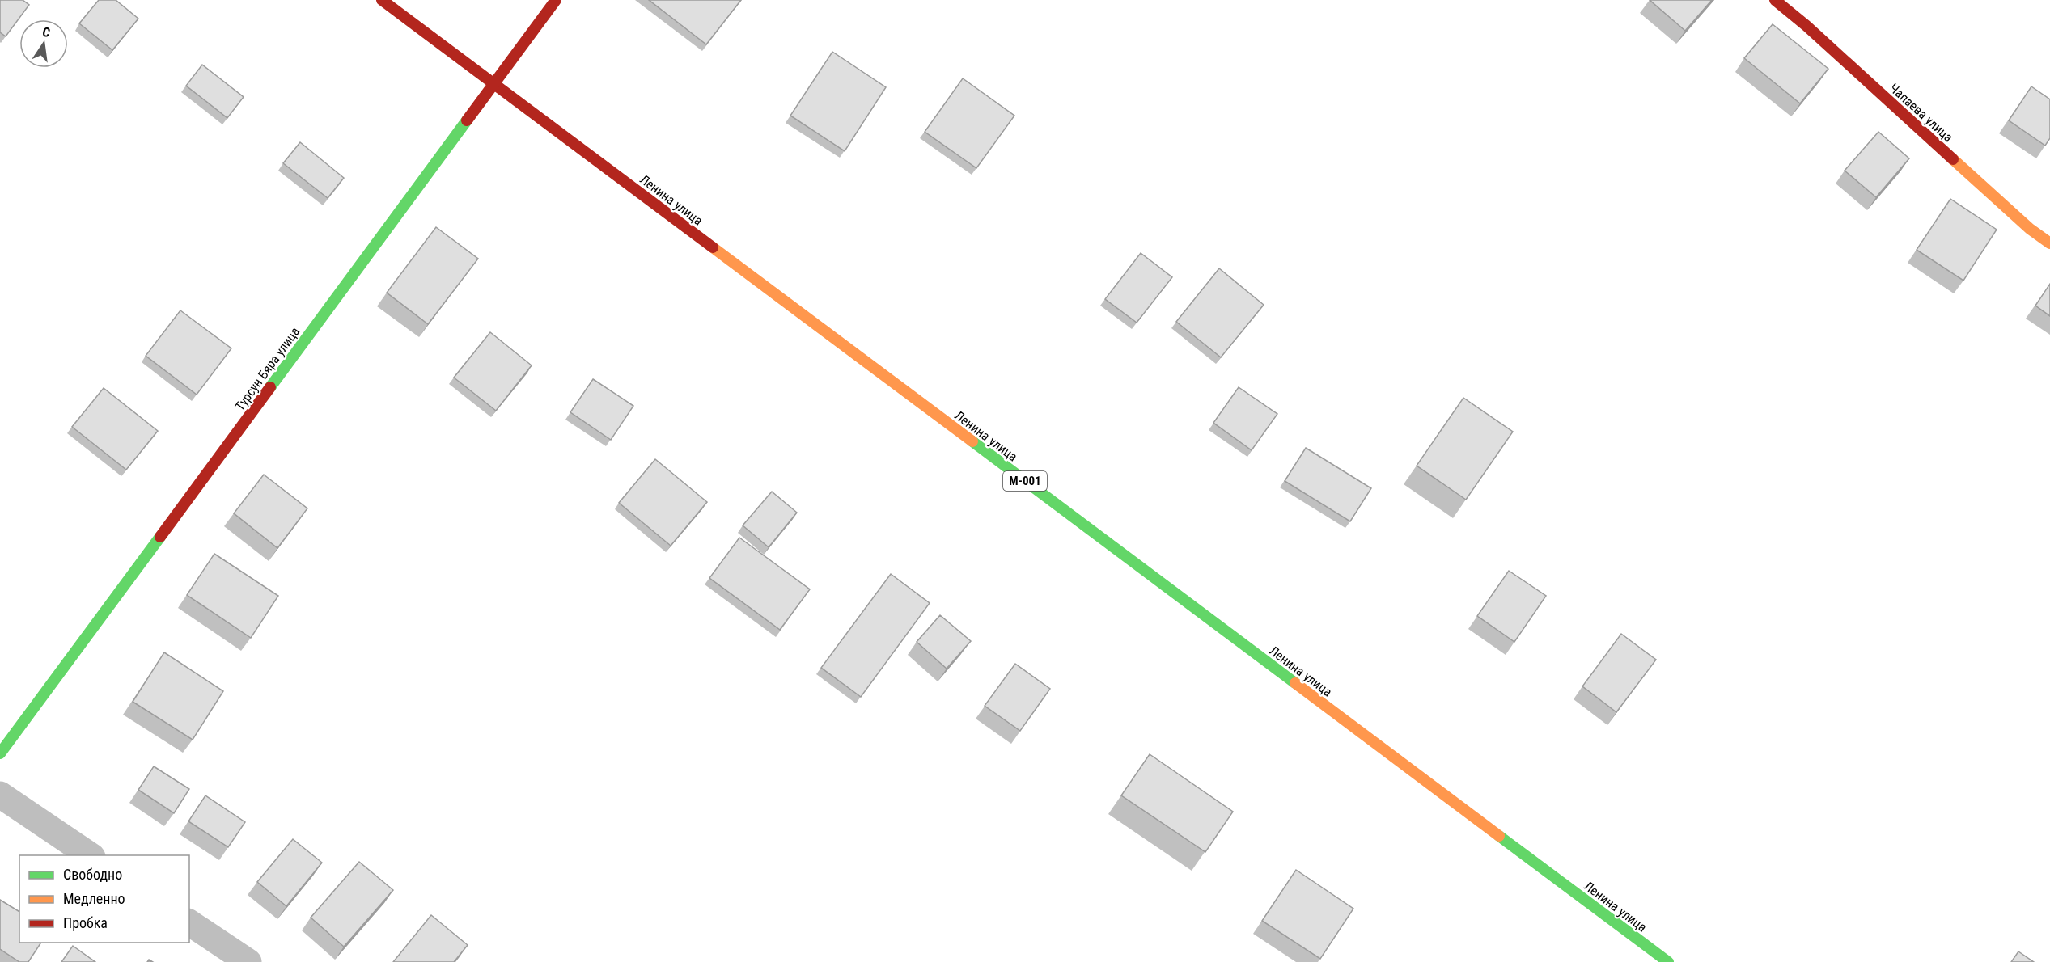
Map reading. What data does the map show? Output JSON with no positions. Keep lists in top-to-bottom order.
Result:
{
  "streets": {
    "main road": [
      "Чапаева улица",
      "Ленина улица",
      "Турсун Бяра улица",
      "М-001"
    ]
  },
  "crossings": [
    ["Ленина улица", "Турсун Бяра улица"]
  ],
  "legend": ["Свободно", "Медленно", "Пробка"],
  "north": "top"
}
